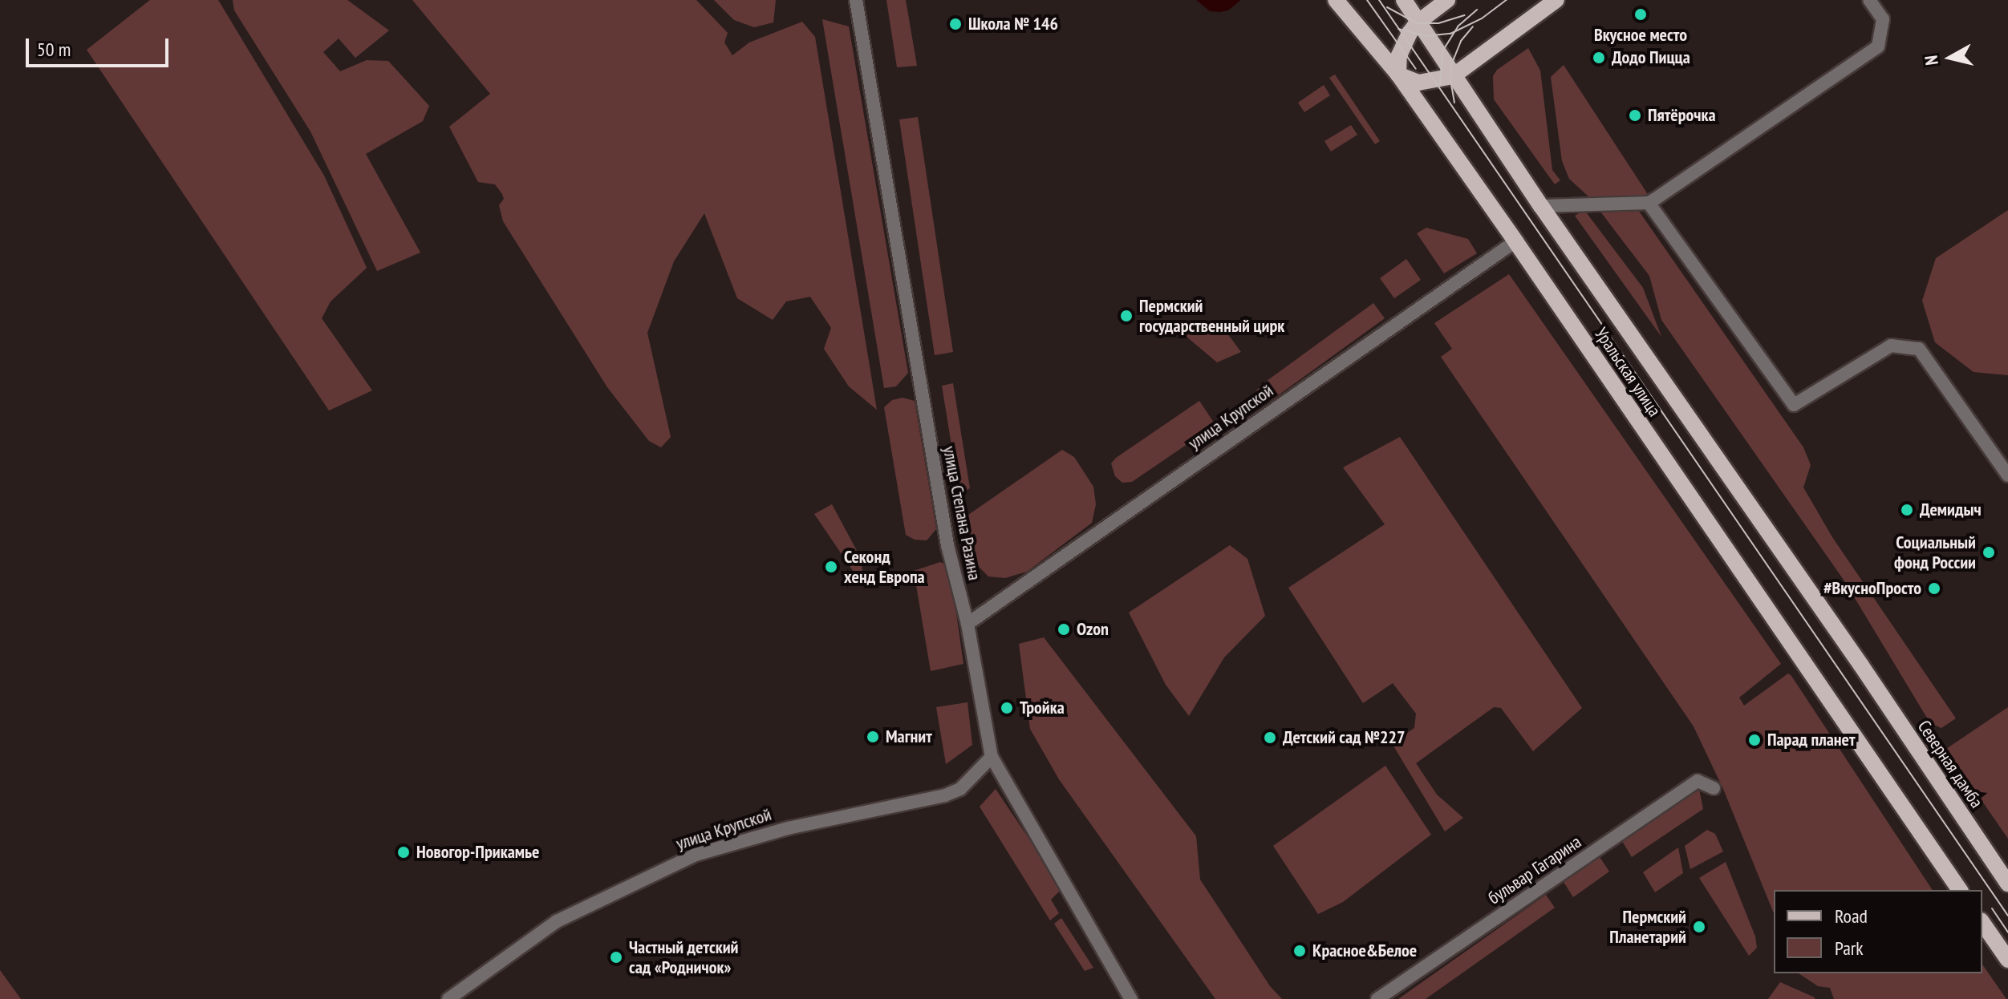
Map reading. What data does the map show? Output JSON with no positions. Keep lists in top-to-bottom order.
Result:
{
  "streets": {
    "main road": ["Уральская улица", "Северная дамба"],
    "street": ["улица Крупской", "улица Степана Разина", "бульвар Гагарина"]
  },
  "crossings": [
    ["Уральская улица", "улица Крупской"],
    ["Уральская улица", "Северная дамба"],
    ["улица Крупской", "улица Степана Разина"]
  ],
  "places": [
    "Вкусное место",
    "Школа № 146",
    "Додо Пицца",
    "Пятёрочка",
    "Пермский государственный цирк",
    "Демидыч",
    "Социальный фонд России",
    "Секонд хенд Европа",
    "#ВкусноПросто",
    "Ozon",
    "Тройка",
    "Магнит",
    "Детский сад №227",
    "Парад планет",
    "Новогор-Прикамье",
    "Пермский Планетарий",
    "Красное&Белое",
    "Частный детский сад «Родничок»"
  ],
  "legend": ["Road", "Park"],
  "scale_bar": "50 m",
  "north": "left"
}
